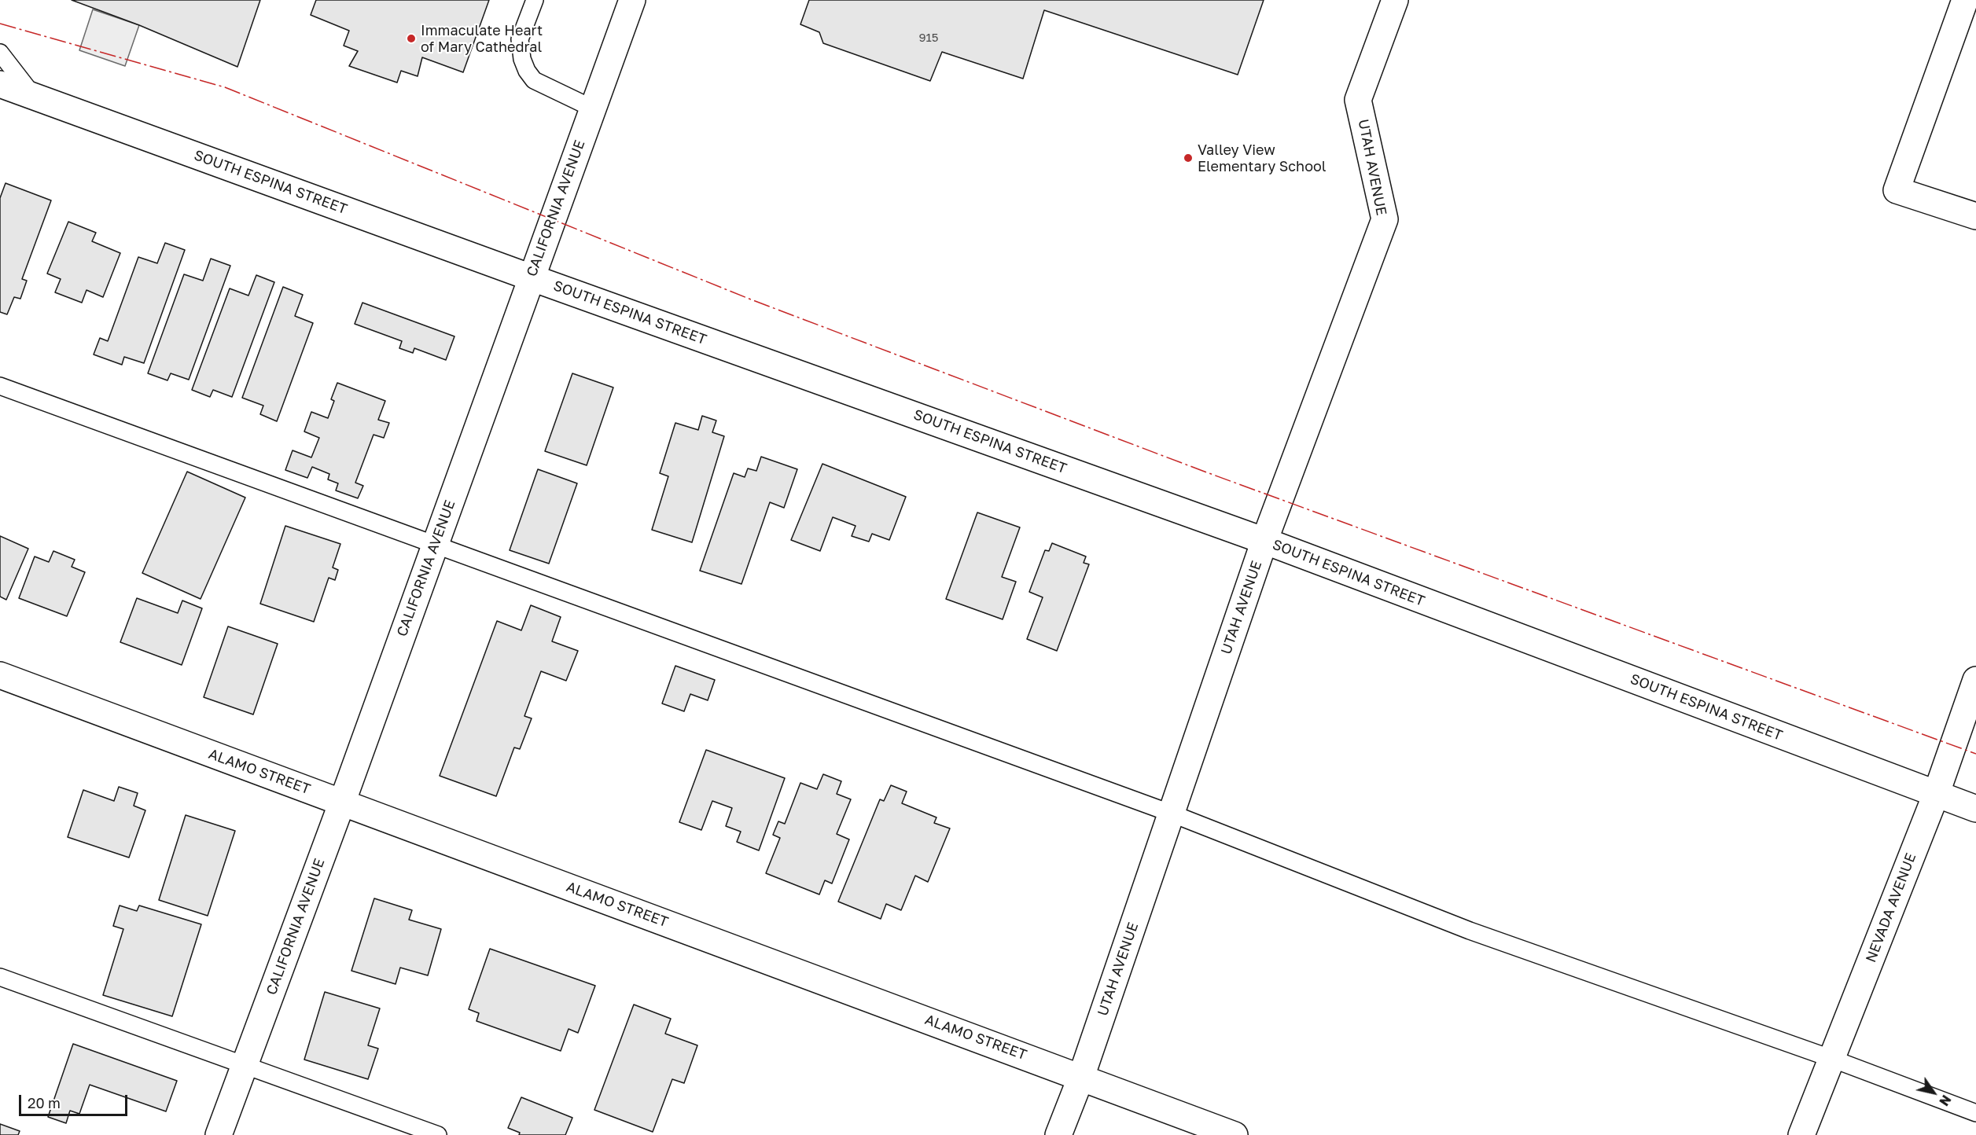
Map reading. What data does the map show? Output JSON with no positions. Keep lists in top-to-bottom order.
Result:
{
  "streets": {
    "street": [
      "UTAH AVENUE",
      "SOUTH ESPINA STREET",
      "CALIFORNIA AVENUE",
      "ALAMO STREET",
      "NEVADA AVENUE"
    ]
  },
  "crossings": [
    ["UTAH AVENUE", "SOUTH ESPINA STREET"],
    ["UTAH AVENUE", "ALAMO STREET"],
    ["SOUTH ESPINA STREET", "CALIFORNIA AVENUE"],
    ["SOUTH ESPINA STREET", "NEVADA AVENUE"],
    ["CALIFORNIA AVENUE", "ALAMO STREET"]
  ],
  "places": ["Immaculate Heart of Mary Cathedral", "Valley View Elementary School"],
  "house_numbers": ["915"],
  "scale_bar": "20 m",
  "north": "bottom right"
}
